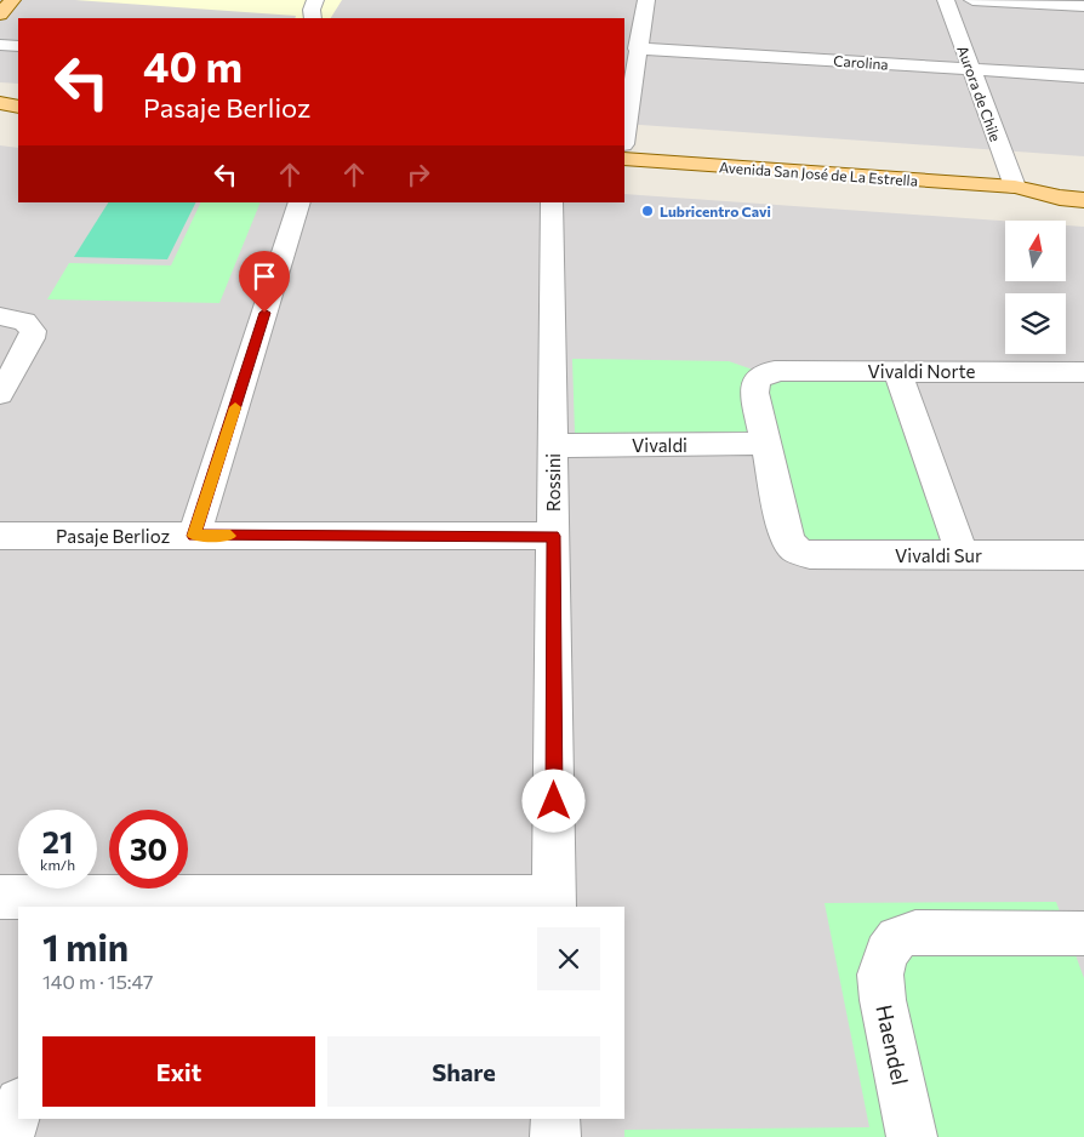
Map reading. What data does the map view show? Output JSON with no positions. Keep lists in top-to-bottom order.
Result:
{
  "streets": {
    "main road": ["Avenida San José de La Estrella"],
    "street": [
      "Carolina",
      "Aurora de Chile",
      "Vivaldi Norte",
      "Vivaldi",
      "Rossini",
      "Pasaje Berlioz",
      "Vivaldi Sur",
      "Haendel"
    ]
  },
  "crossings": [
    ["Carolina", "Aurora de Chile"],
    ["Aurora de Chile", "Avenida San José de La Estrella"],
    ["Vivaldi Norte", "Vivaldi"],
    ["Vivaldi Norte", "Vivaldi Sur"],
    ["Vivaldi", "Rossini"],
    ["Vivaldi", "Vivaldi Sur"],
    ["Rossini", "Pasaje Berlioz"]
  ],
  "places": ["Lubricentro Cavi"],
  "north": "top",
  "page": {
    "turn": ["40 m", "Pasaje Berlioz"],
    "speed": "21 km/h",
    "limit": "30",
    "heading": ["1 min", "140 m · 15:47"],
    "buttons": ["Exit", "Share"]
  }
}
